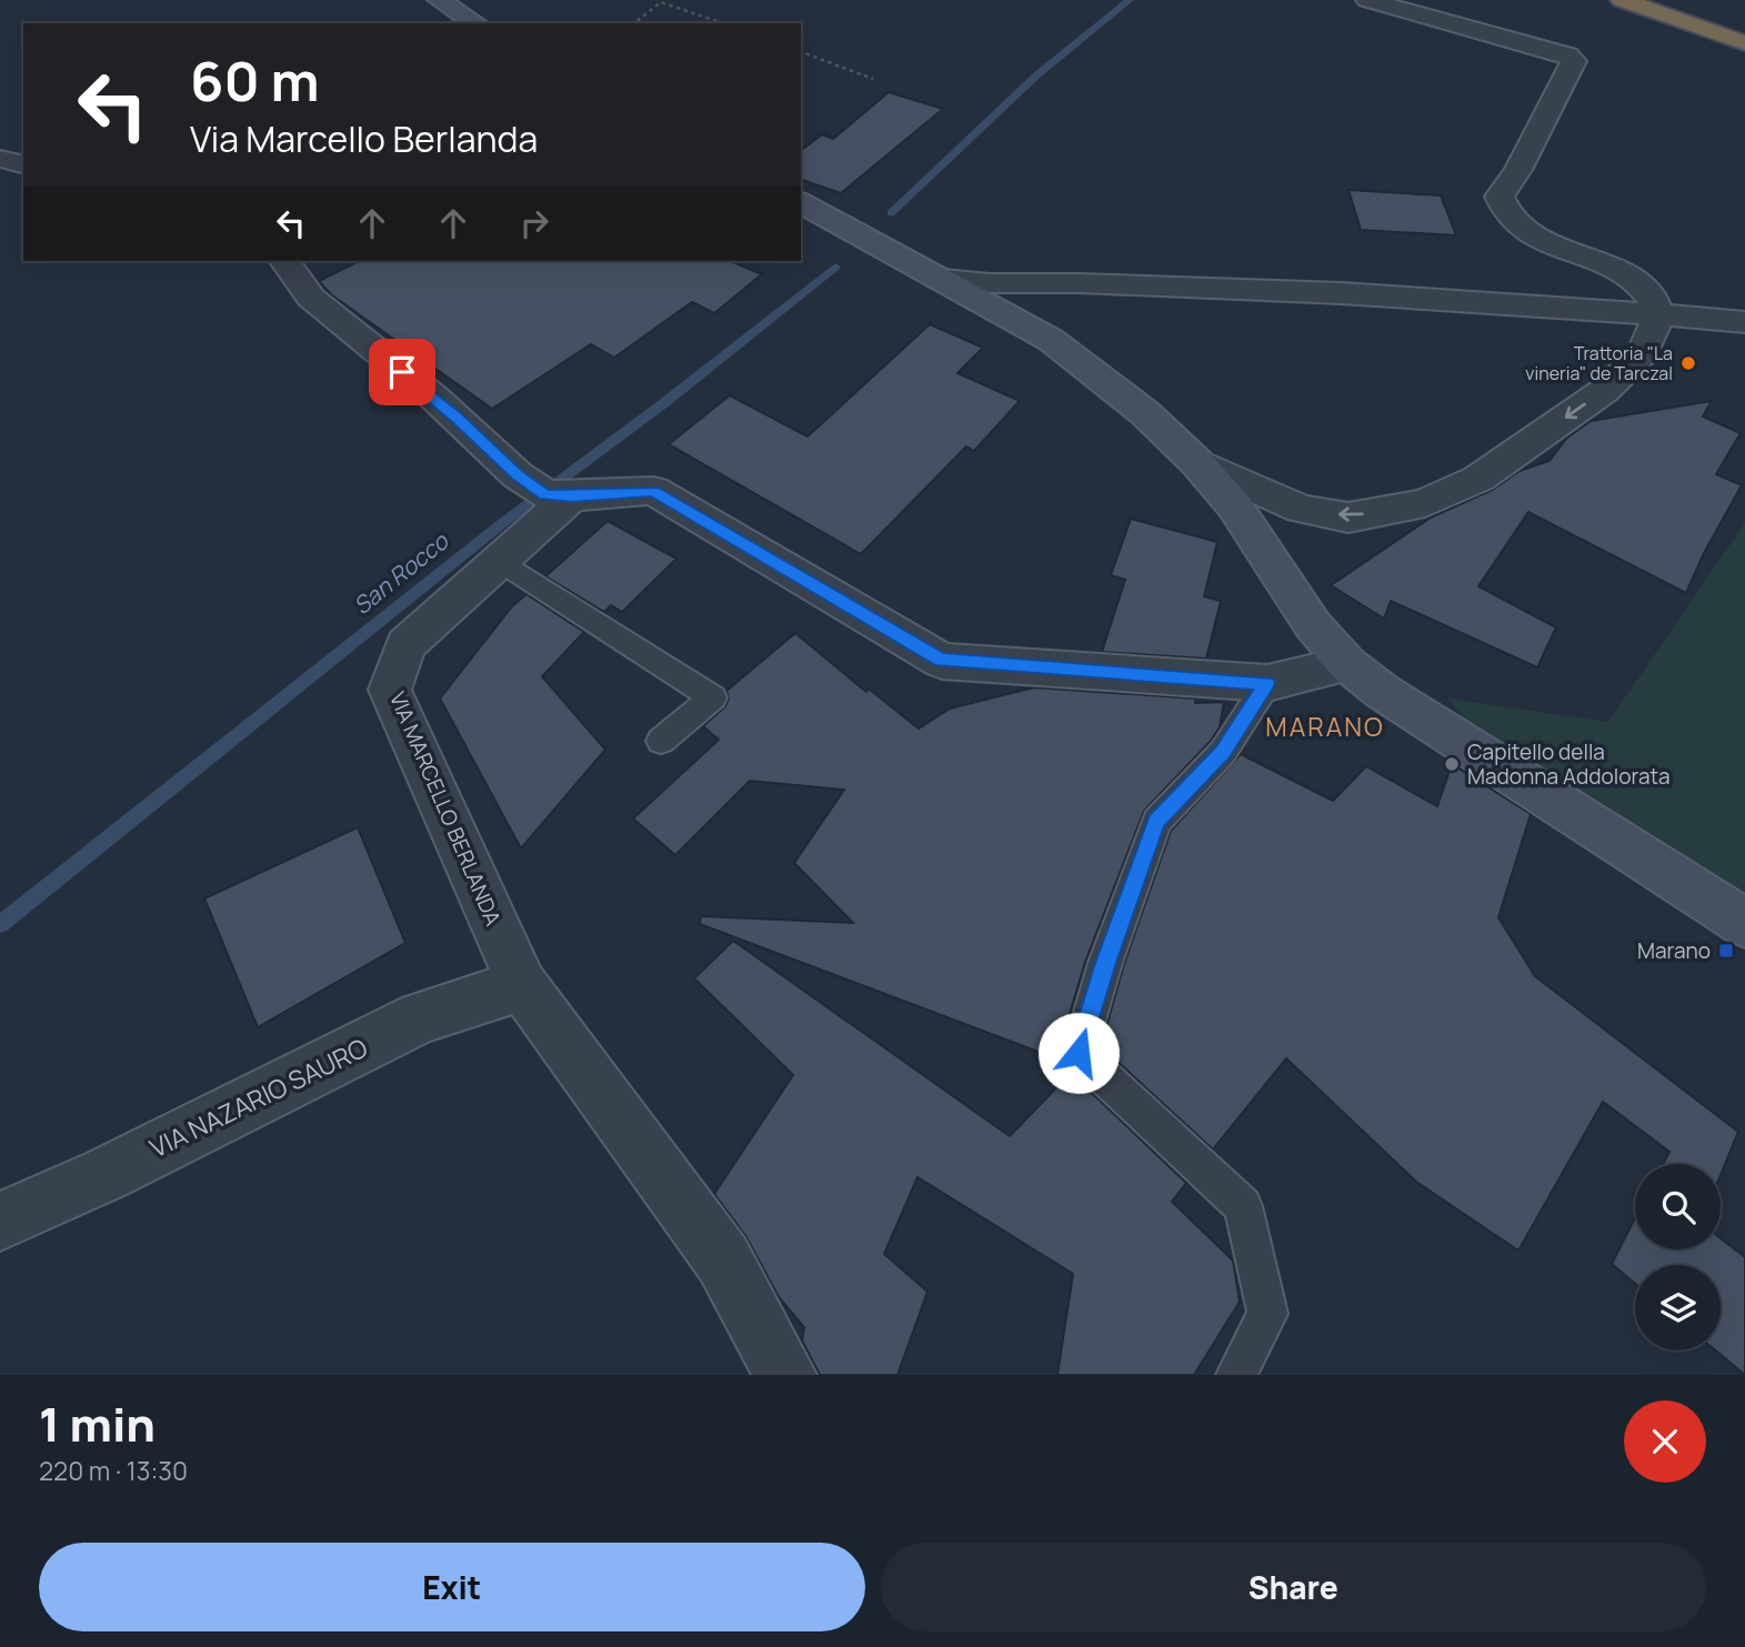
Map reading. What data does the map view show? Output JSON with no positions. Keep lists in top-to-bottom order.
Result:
{
  "streets": {
    "street": ["VIA MARCELLO BERLANDA", "VIA NAZARIO SAURO"]
  },
  "crossings": [
    ["VIA MARCELLO BERLANDA", "VIA NAZARIO SAURO"]
  ],
  "districts": ["MARANO"],
  "water": ["San Rocco"],
  "places": {
    "other": ["Trattoria \"La vineria\" de Tarczal", "Capitello della Madonna Addolorata"],
    "transit": ["Marano"]
  },
  "page": {
    "turn": ["60 m", "Via Marcello Berlanda"],
    "heading": ["1 min", "220 m · 13:30"],
    "buttons": ["Exit", "Share"]
  }
}
